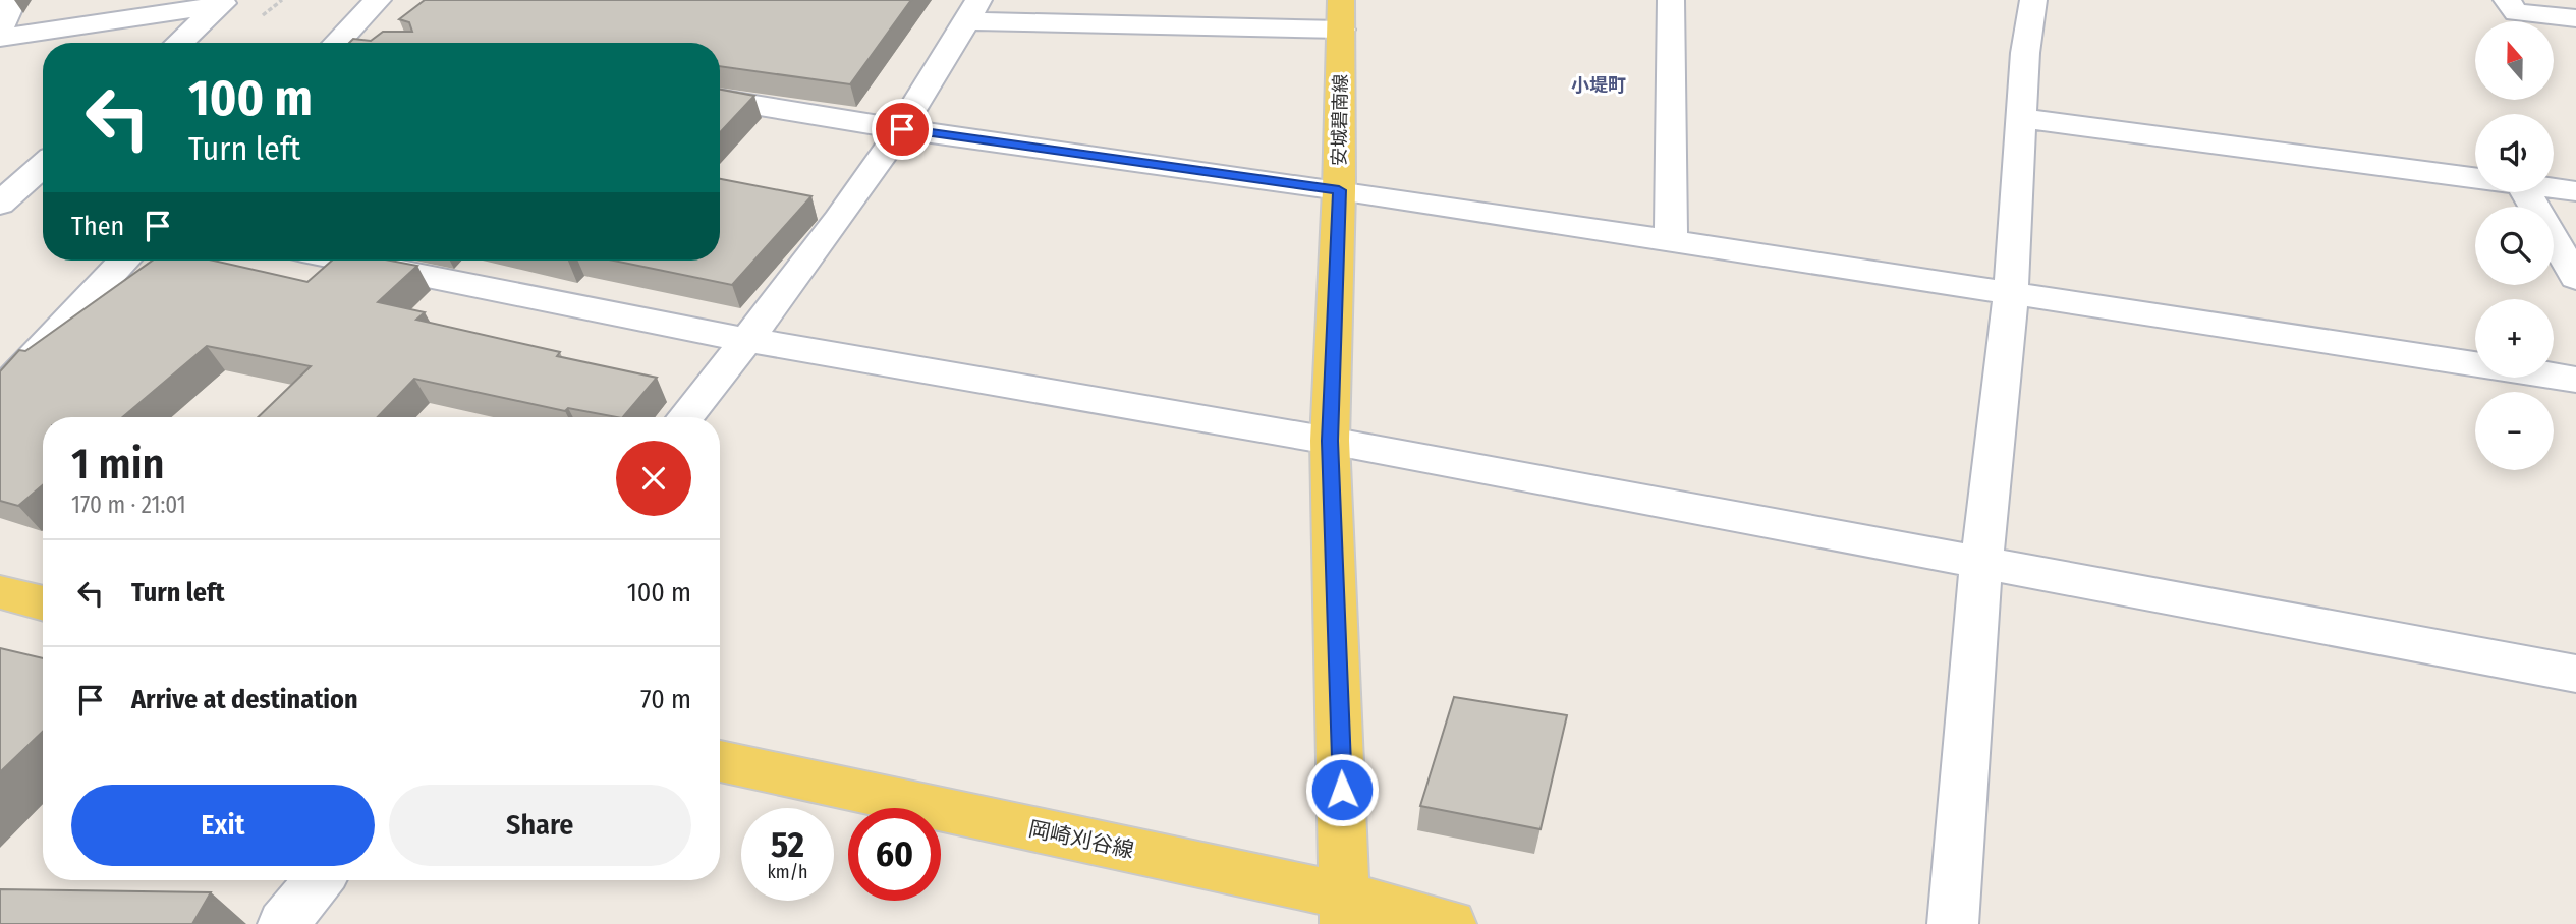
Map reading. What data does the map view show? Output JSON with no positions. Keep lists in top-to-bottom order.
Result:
{
  "streets": {
    "main road": ["安城碧南線", "岡崎刈谷線"]
  },
  "crossings": [
    ["安城碧南線", "岡崎刈谷線"]
  ],
  "districts": ["小堤町"],
  "north": "top",
  "page": {
    "map_buttons": ["+", "−"],
    "turn": ["100 m", "Turn left"],
    "then": "Then",
    "heading": ["1 min", "170 m · 21:01"],
    "list": [
      {
        "name": "Turn left",
        "value": "100 m"
      },
      {
        "name": "Arrive at destination",
        "value": "70 m"
      }
    ],
    "buttons": ["Exit", "Share"],
    "speed": "52 km/h",
    "limit": "60"
  }
}
